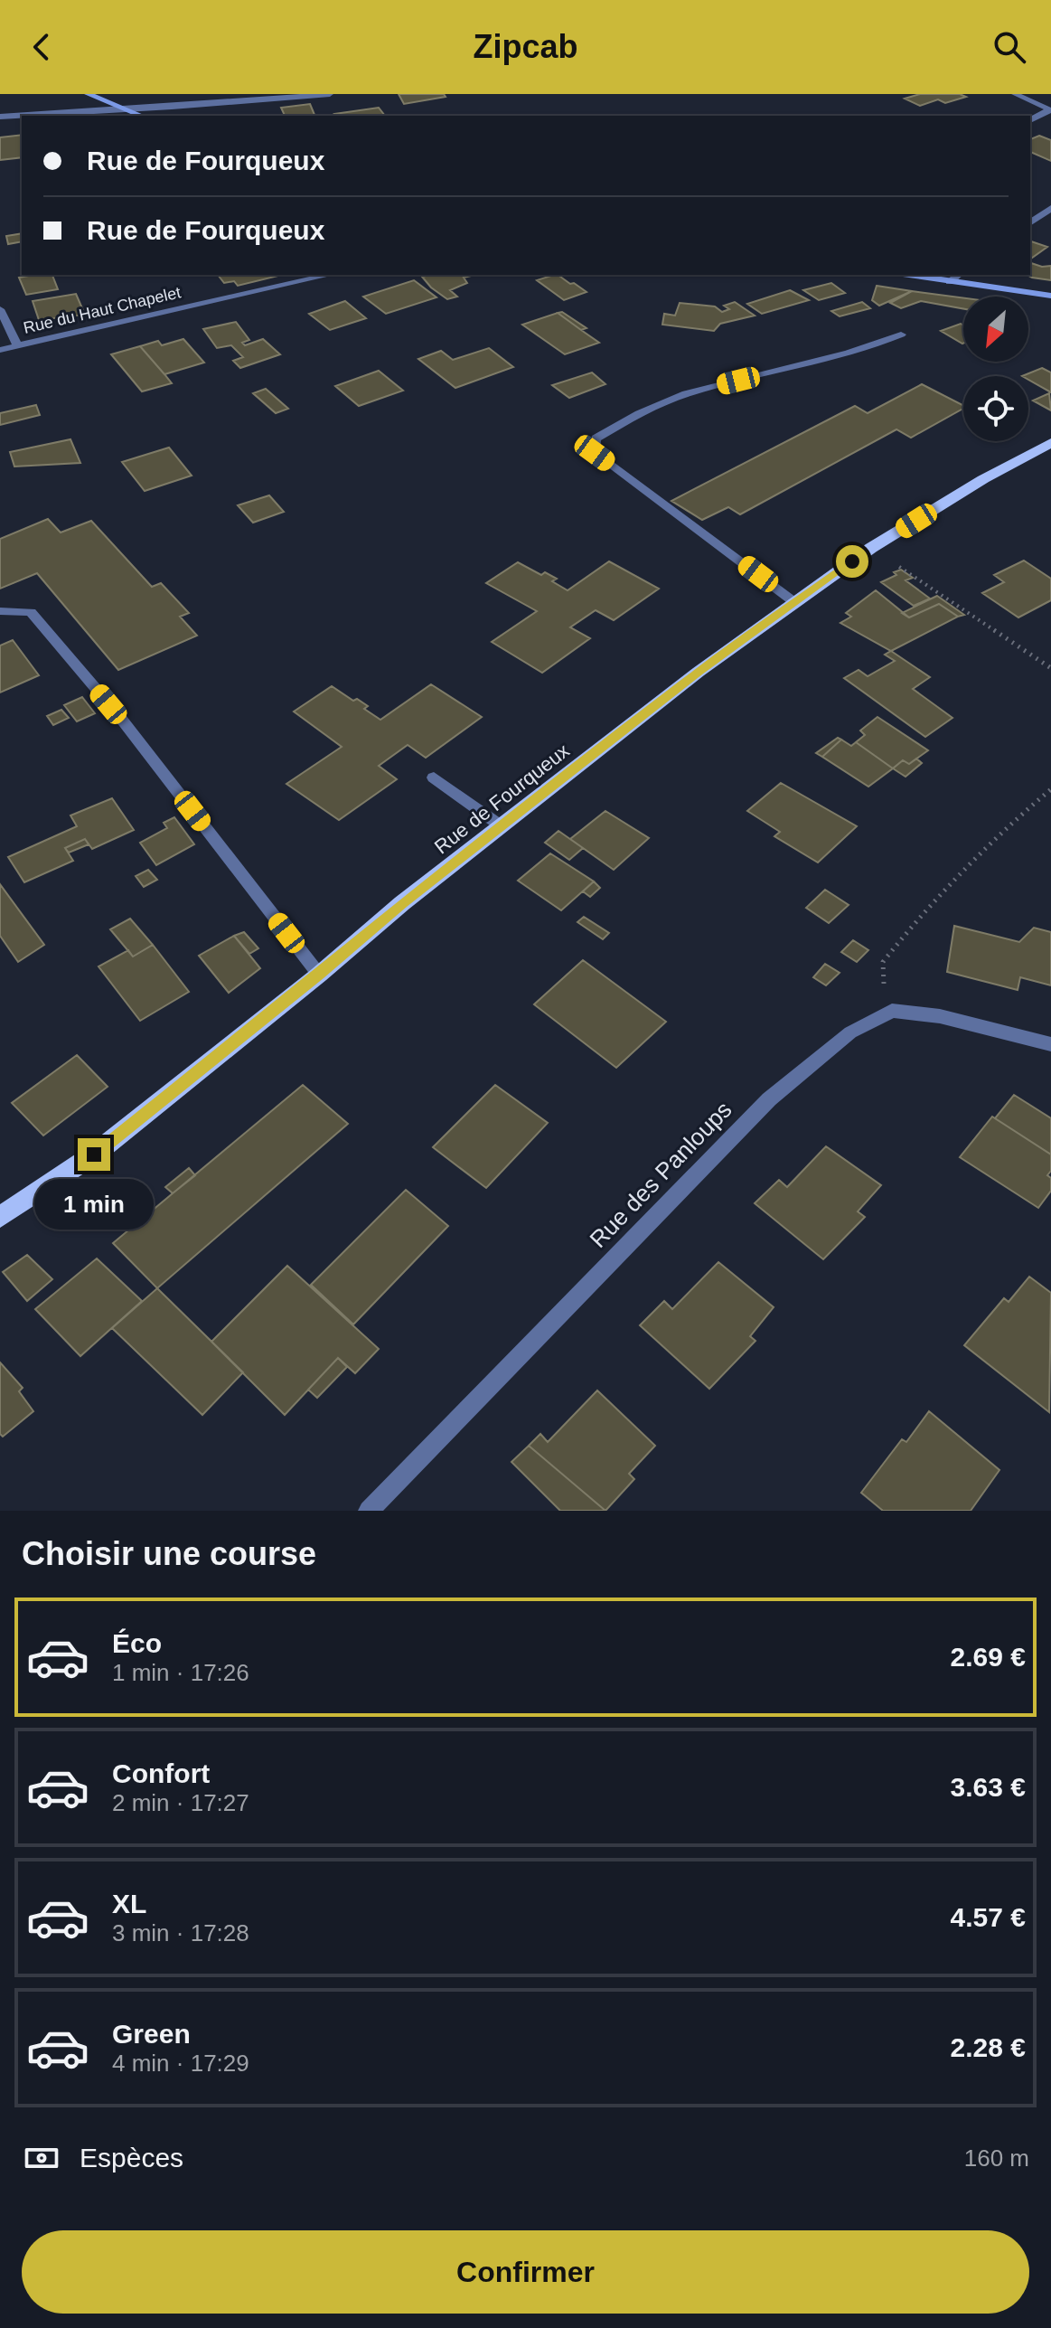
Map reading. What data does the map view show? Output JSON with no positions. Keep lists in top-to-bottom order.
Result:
{
  "streets": {
    "main road": ["Rue de Fourqueux"],
    "street": ["Rue du Haut Chapelet", "Rue des Panloups"]
  },
  "north": "bottom left",
  "page": {
    "header": "Zipcab",
    "banner": ["Rue de Fourqueux", "Rue de Fourqueux"],
    "bubble": "1 min",
    "heading": "Choisir une course",
    "list": [
      {
        "name": "Éco",
        "note": "1 min · 17:26",
        "value": "2.69 €"
      },
      {
        "name": "Confort",
        "note": "2 min · 17:27",
        "value": "3.63 €"
      },
      {
        "name": "XL",
        "note": "3 min · 17:28",
        "value": "4.57 €"
      },
      {
        "name": "Green",
        "note": "4 min · 17:29",
        "value": "2.28 €"
      }
    ],
    "pay": ["Espèces", "160 m"],
    "buttons": "Confirmer"
  }
}
